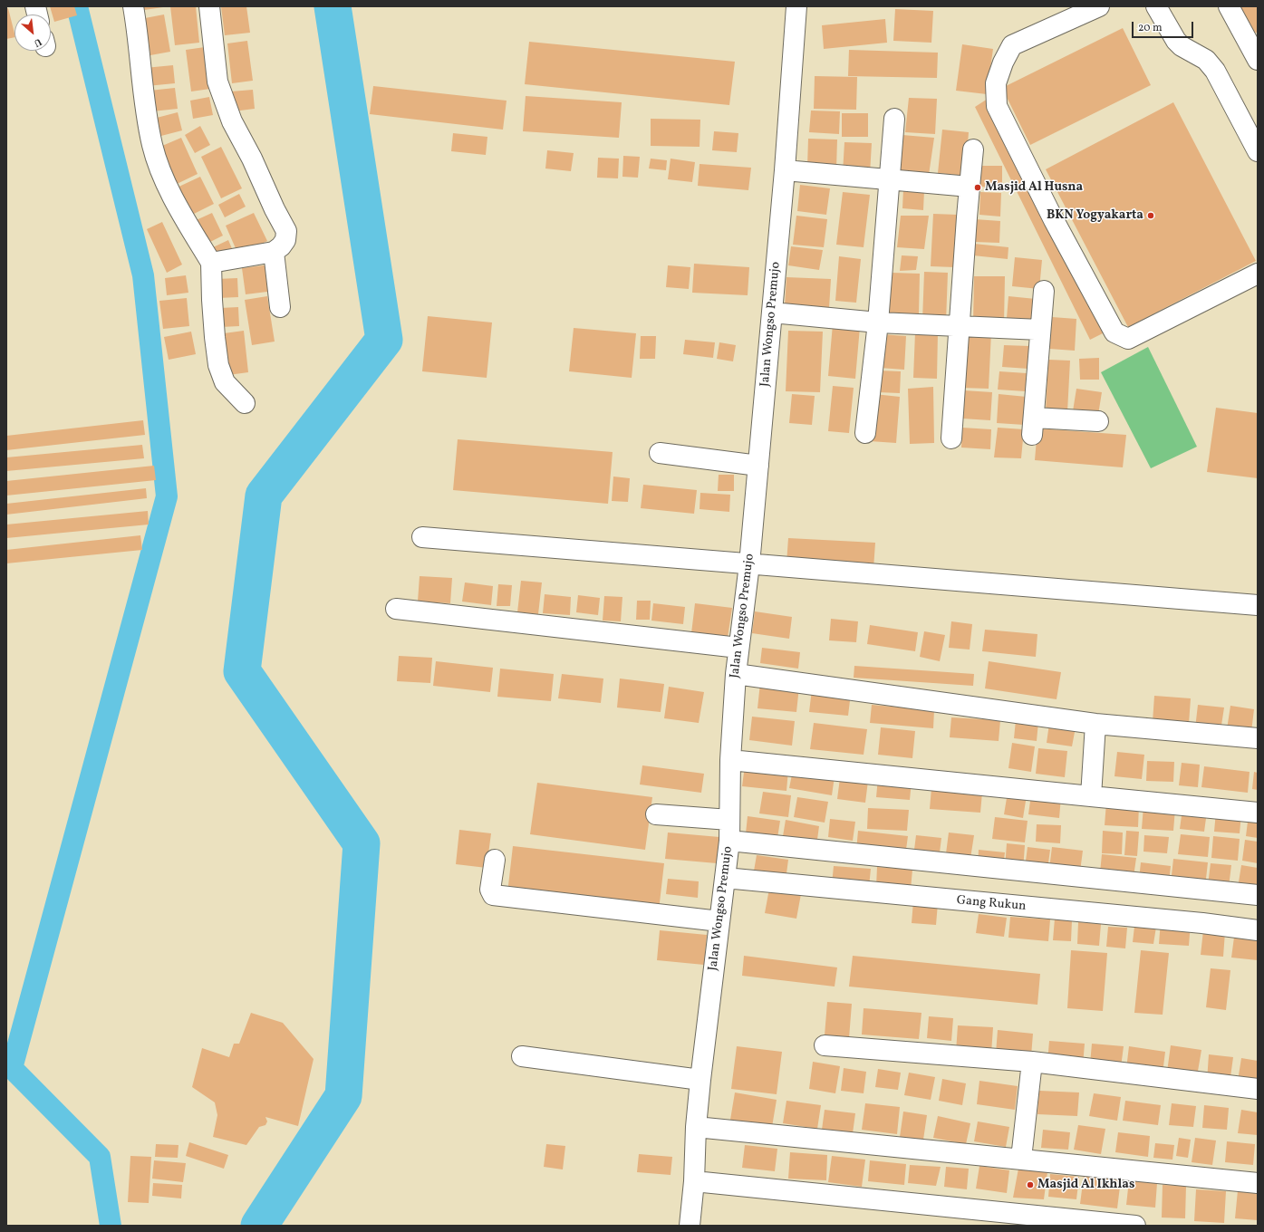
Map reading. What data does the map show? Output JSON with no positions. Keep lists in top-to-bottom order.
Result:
{
  "streets": {
    "street": ["Jalan Wongso Premujo", "Gang Rukun"]
  },
  "crossings": [
    ["Jalan Wongso Premujo", "Gang Rukun"]
  ],
  "places": ["Masjid Al Husna", "BKN Yogyakarta", "Masjid Al Ikhlas"],
  "scale_bar": "20 m",
  "north": "bottom right"
}
